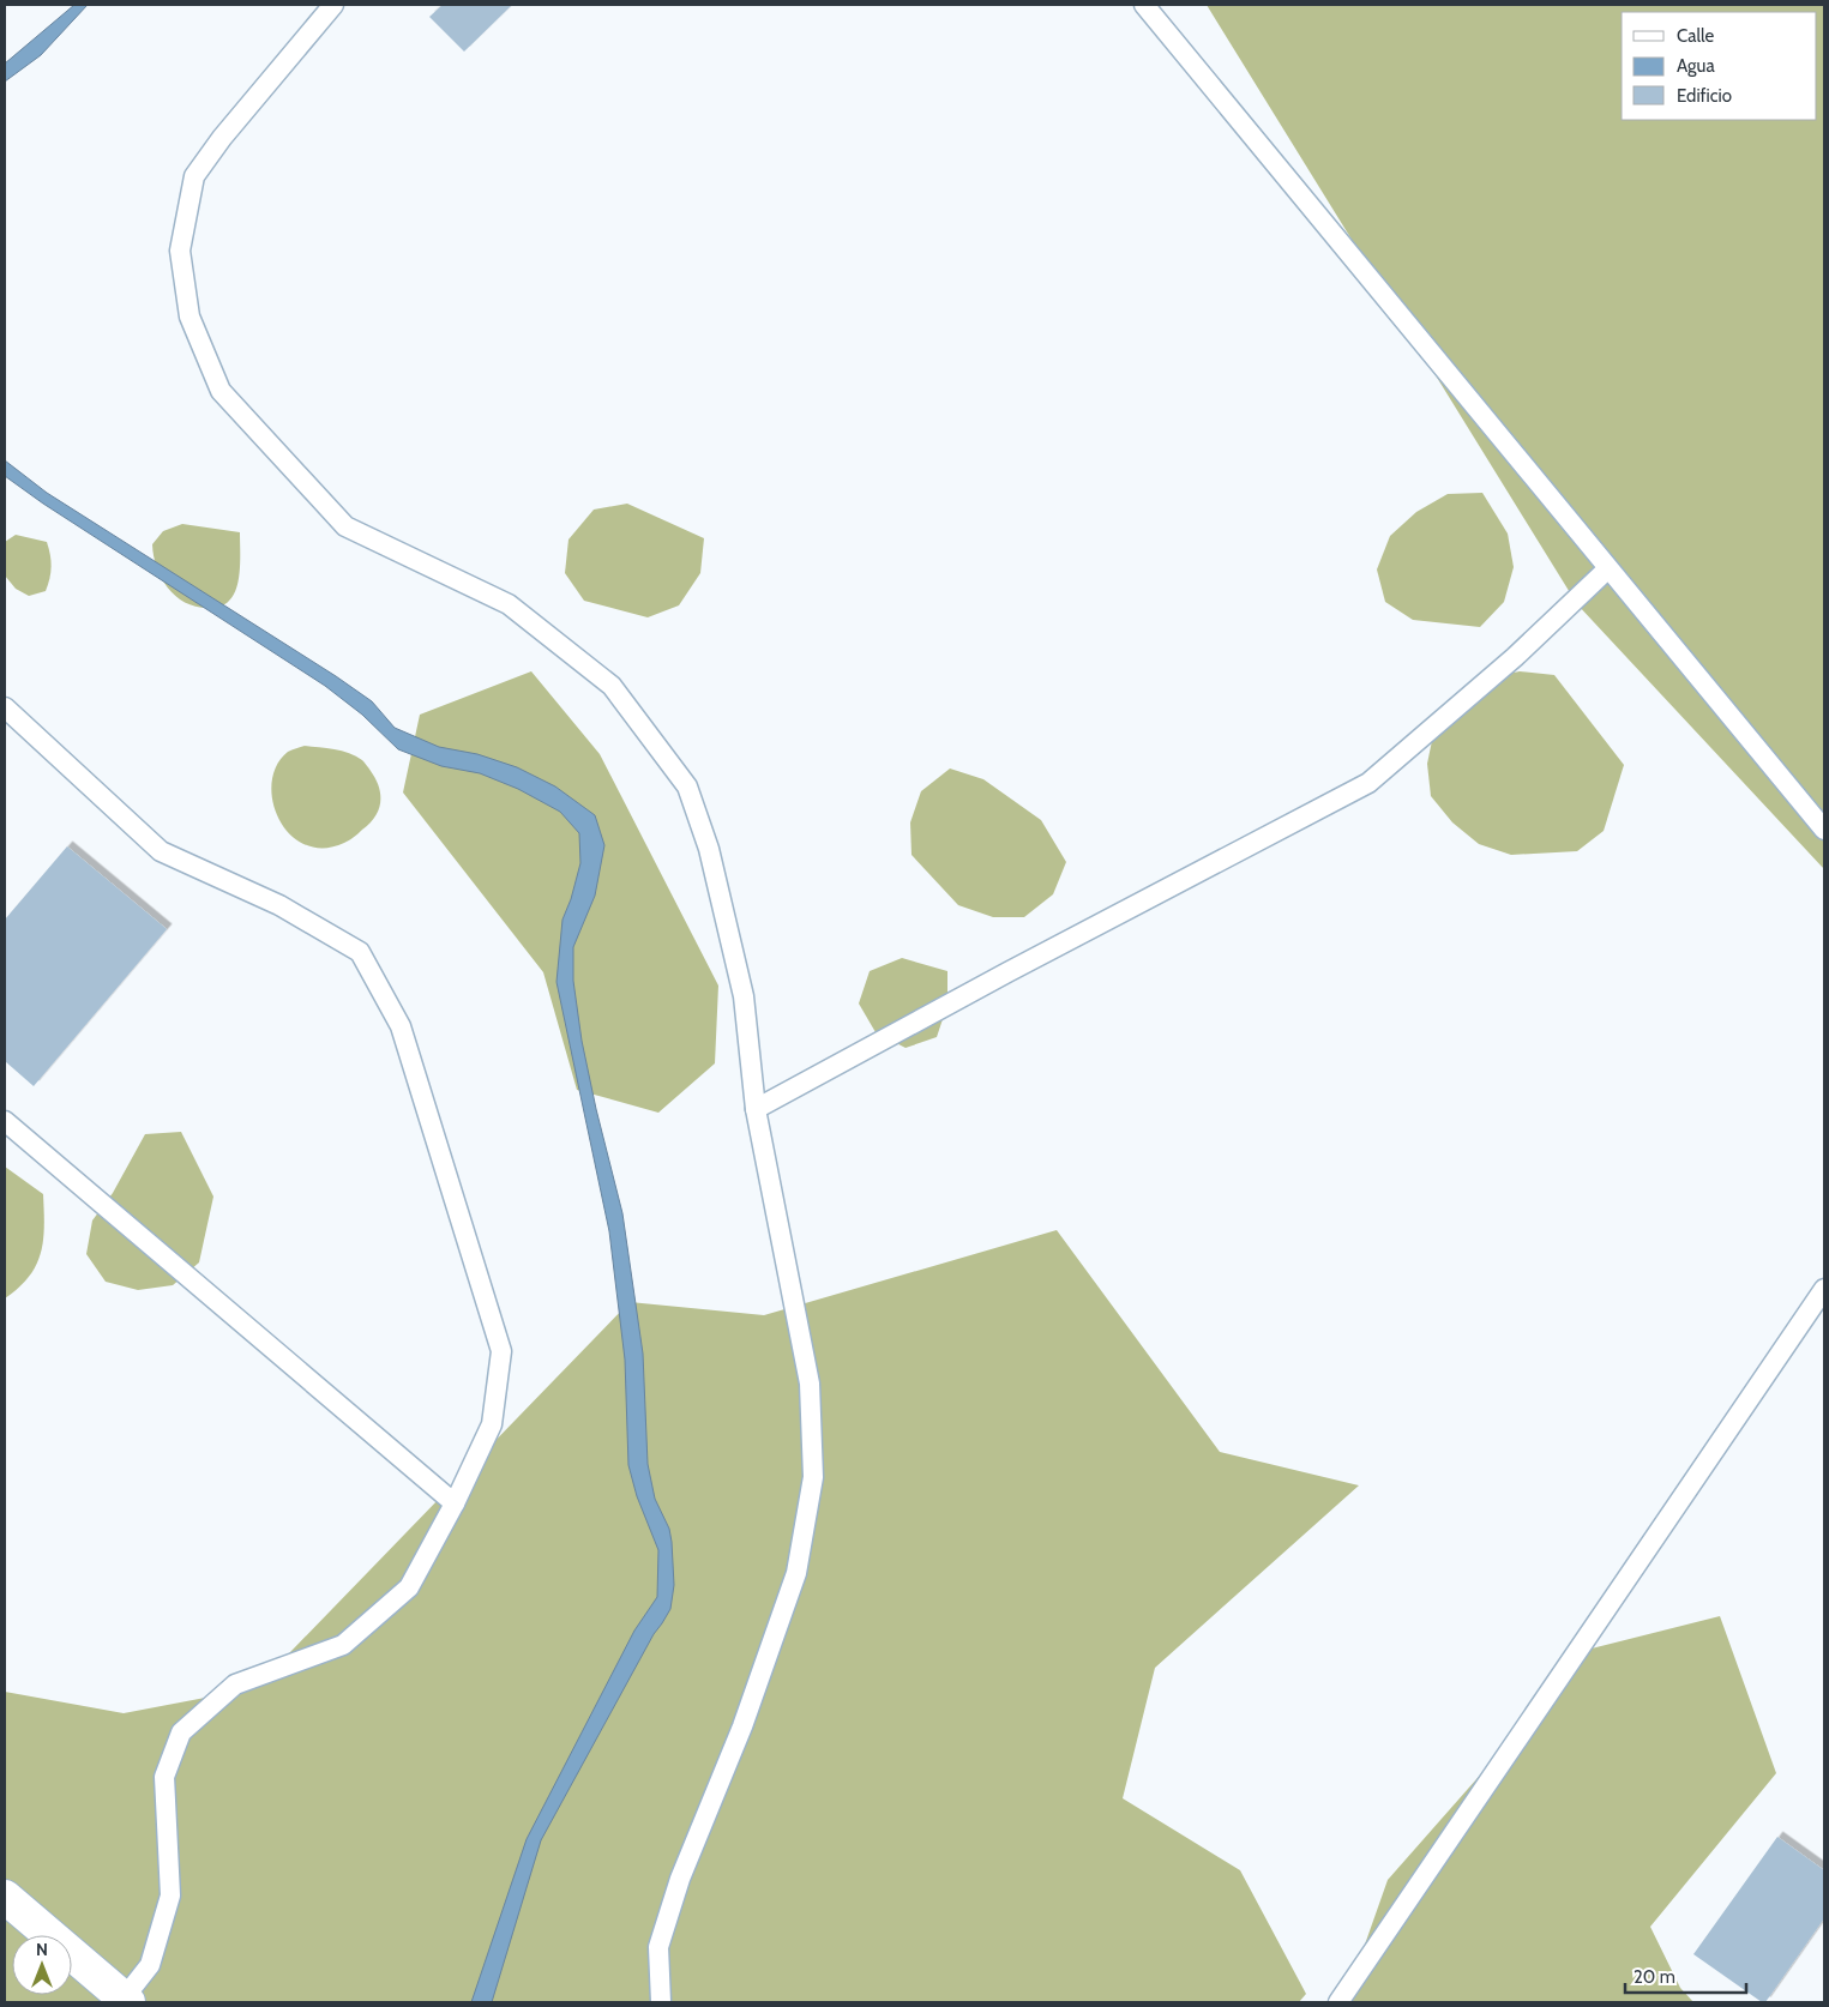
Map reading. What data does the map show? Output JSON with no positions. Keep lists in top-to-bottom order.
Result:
{
  "legend": ["Calle", "Agua", "Edificio"],
  "scale_bar": "20 m",
  "north": "top"
}
